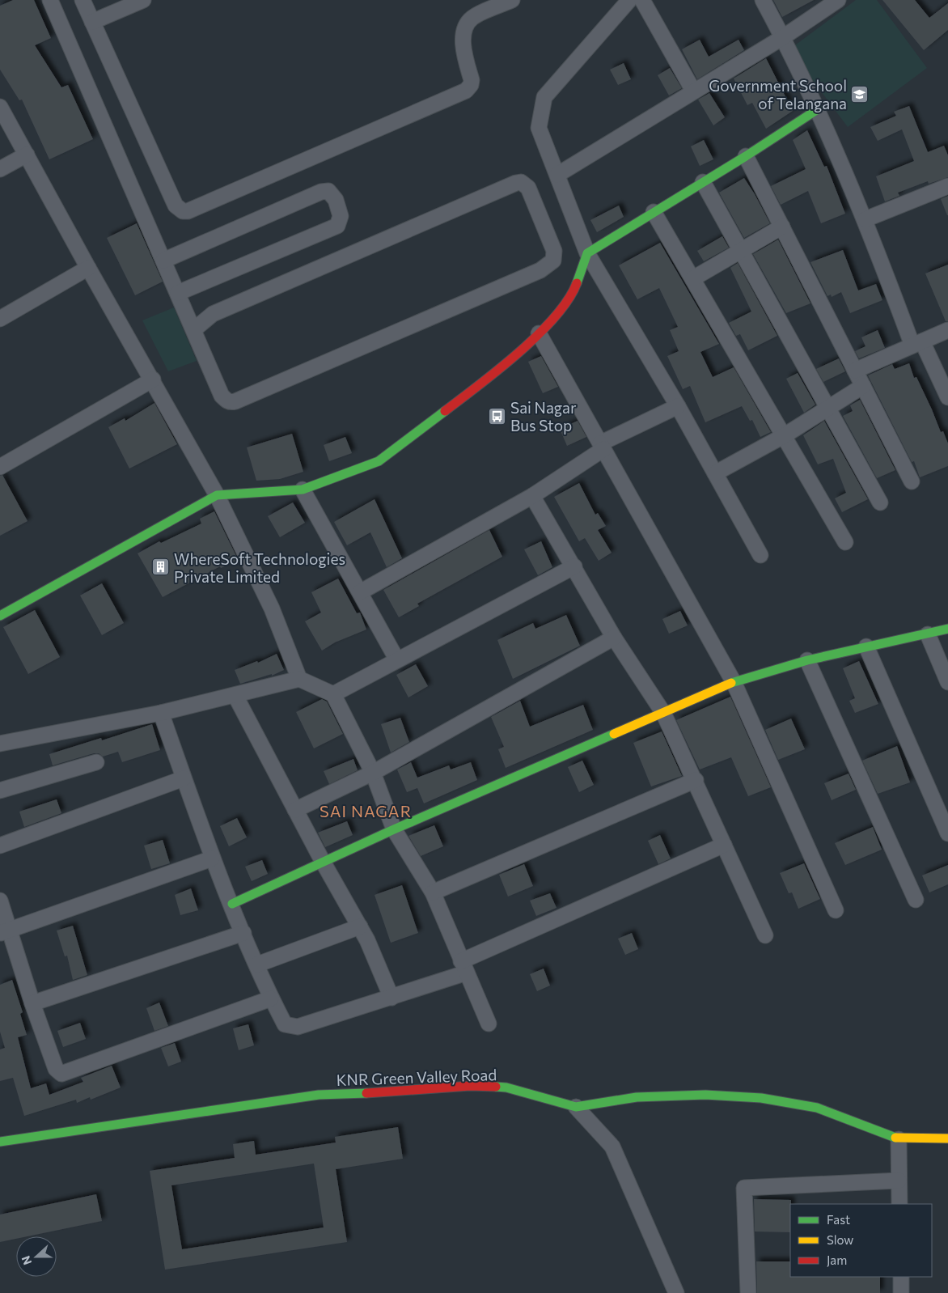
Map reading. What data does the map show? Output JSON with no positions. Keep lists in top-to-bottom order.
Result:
{
  "streets": {
    "street": ["KNR Green Valley Road"]
  },
  "districts": ["SAI NAGAR"],
  "places": {
    "school or university": ["Government School of Telangana"],
    "bus stop": ["Sai Nagar Bus Stop"],
    "building": ["WhereSoft Technologies Private Limited"]
  },
  "legend": ["Fast", "Slow", "Jam"],
  "north": "left"
}
